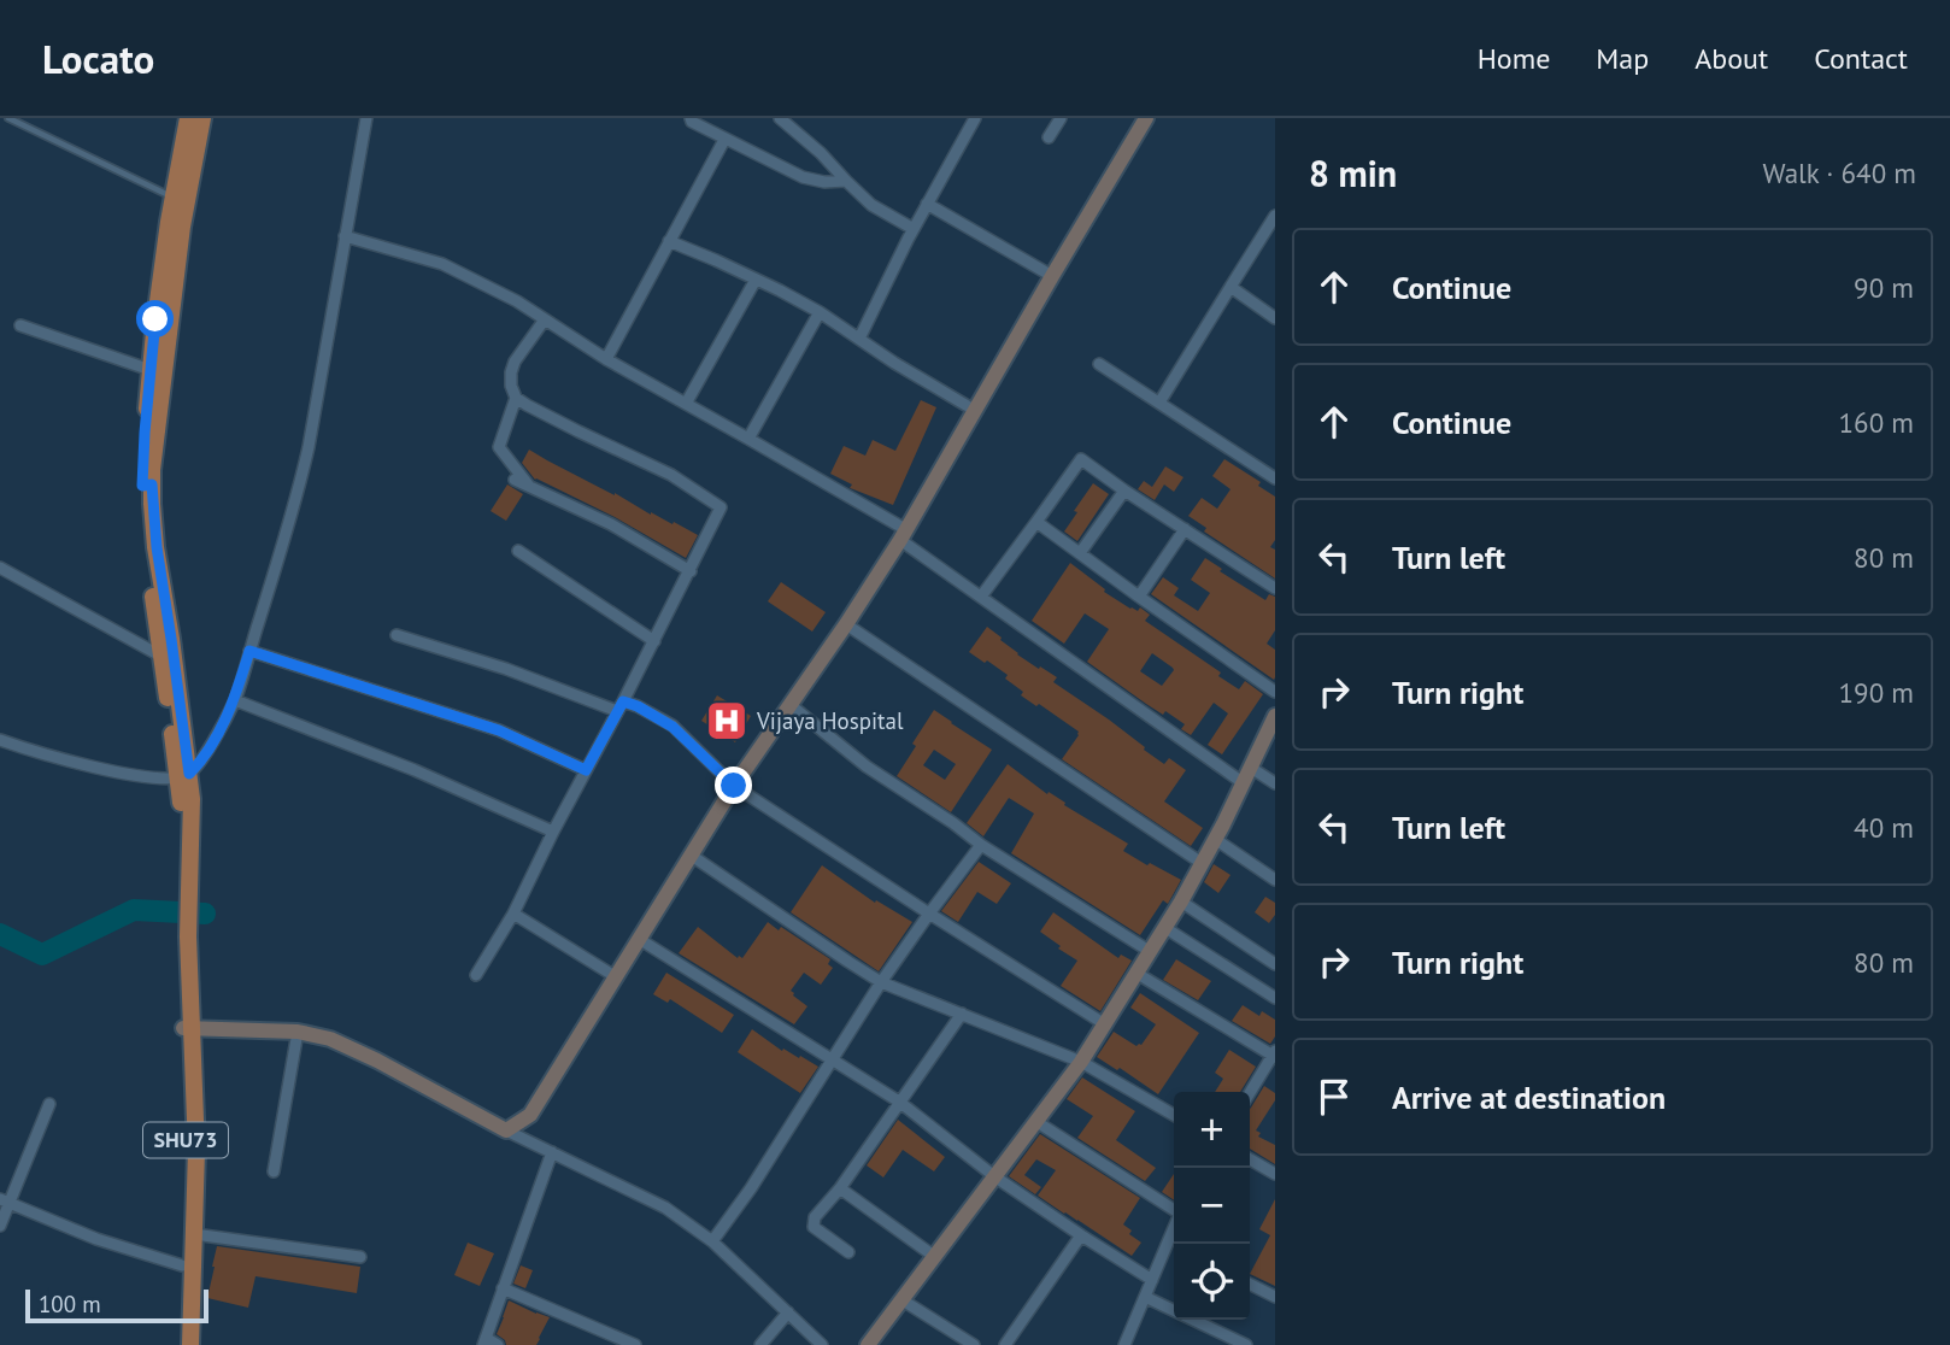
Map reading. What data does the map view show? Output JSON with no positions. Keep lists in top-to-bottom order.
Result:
{
  "streets": {
    "main road": ["SHU73"]
  },
  "places": {
    "hospital": ["Vijaya Hospital"]
  },
  "scale_bar": "100 m",
  "page": {
    "header": "Locato",
    "nav": [
      "Home",
      "Map",
      "About",
      "Contact"
    ],
    "heading": ["8 min", "Walk · 640 m"],
    "list": [
      ["Continue", "90 m"],
      ["Continue", "160 m"],
      ["Turn left", "80 m"],
      ["Turn right", "190 m"],
      ["Turn left", "40 m"],
      ["Turn right", "80 m"],
      "Arrive at destination"
    ],
    "map_buttons": ["+", "−"],
    "scale": "100 m"
  }
}
